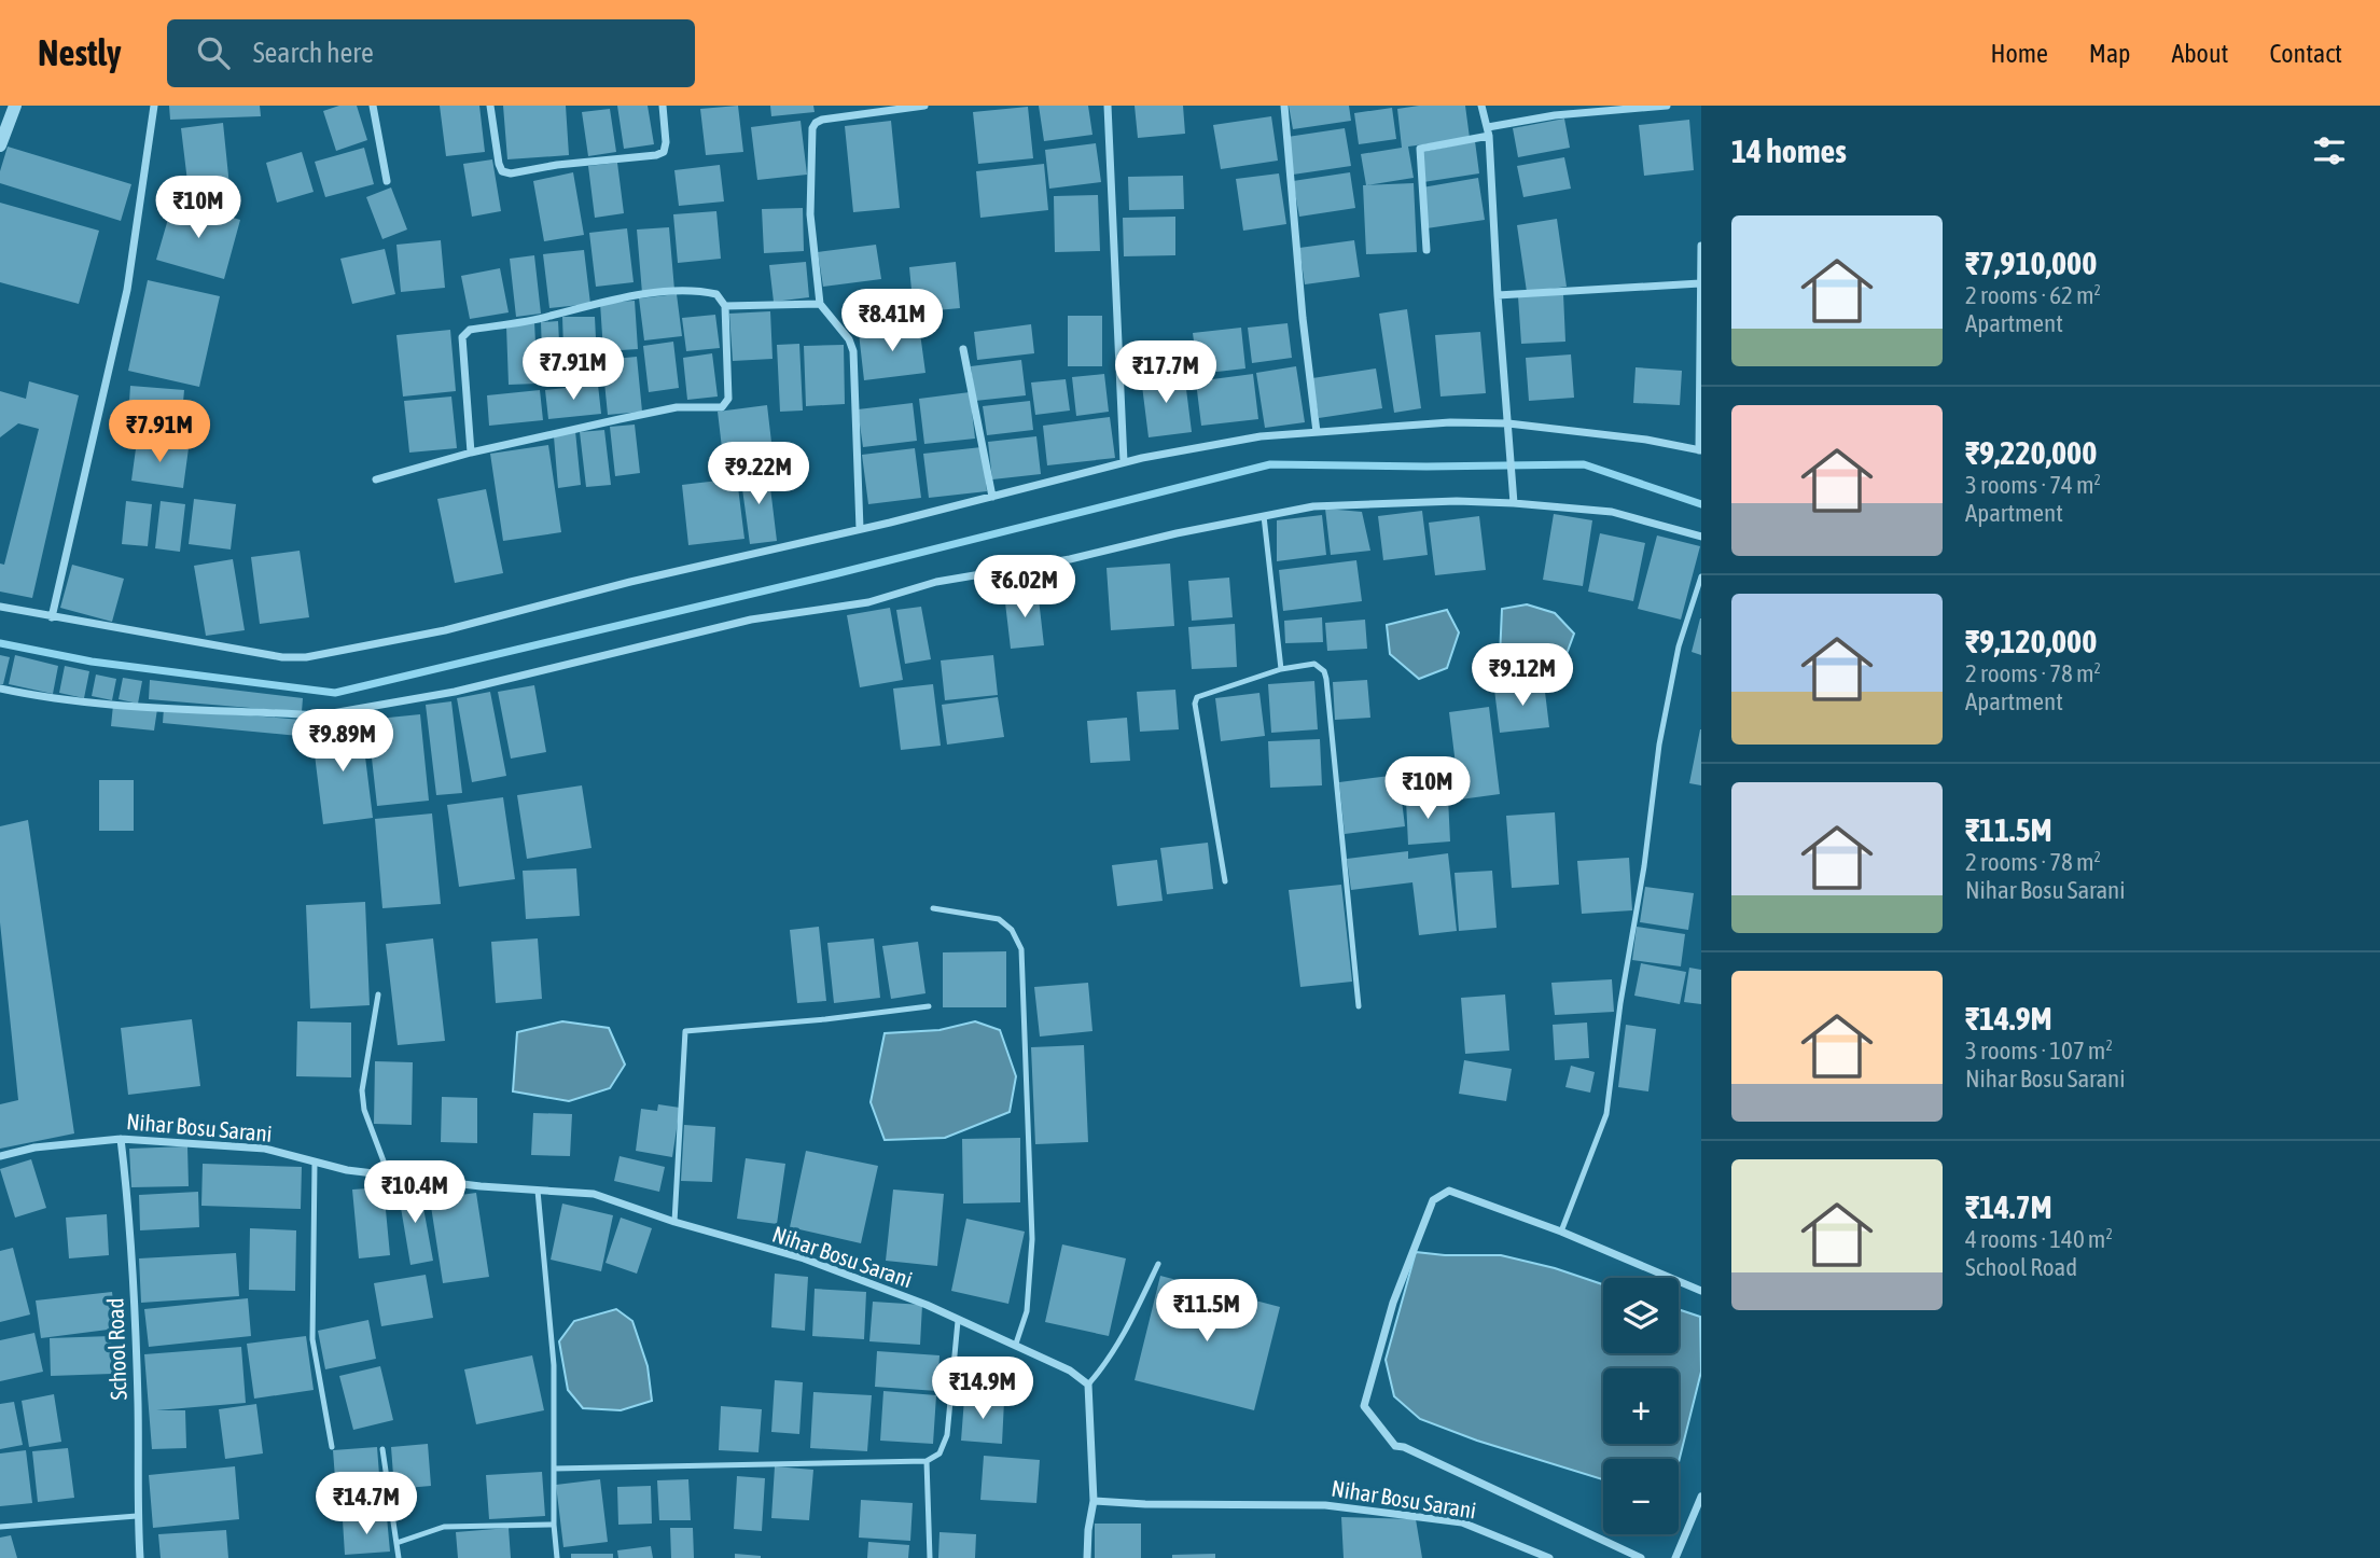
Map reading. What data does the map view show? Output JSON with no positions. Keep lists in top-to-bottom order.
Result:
{
  "streets": {
    "street": ["Nihar Bosu Sarani", "School Road"]
  },
  "crossings": [
    ["Nihar Bosu Sarani", "School Road"]
  ],
  "page": {
    "header": "Nestly",
    "search": "Search here",
    "nav": [
      "Home",
      "Map",
      "About",
      "Contact"
    ],
    "heading": "14 homes",
    "price": [
      "₹10M",
      "₹8.41M",
      "₹7.91M",
      "₹17.7M",
      "₹7.91M",
      "₹9.22M",
      "₹6.02M",
      "₹9.12M",
      "₹9.89M",
      "₹10M",
      "₹10.4M",
      "₹11.5M",
      "₹14.9M",
      "₹14.7M"
    ],
    "list": [
      {
        "name": "₹7,910,000",
        "note": "2 rooms · 62 m² · Apartment"
      },
      {
        "name": "₹9,220,000",
        "note": "3 rooms · 74 m² · Apartment"
      },
      {
        "name": "₹9,120,000",
        "note": "2 rooms · 78 m² · Apartment"
      },
      {
        "name": "₹11.5M",
        "note": "2 rooms · 78 m² · Nihar Bosu Sarani"
      },
      {
        "name": "₹14.9M",
        "note": "3 rooms · 107 m² · Nihar Bosu Sarani"
      },
      {
        "name": "₹14.7M",
        "note": "4 rooms · 140 m² · School Road"
      }
    ],
    "map_buttons": ["+", "−"]
  }
}
